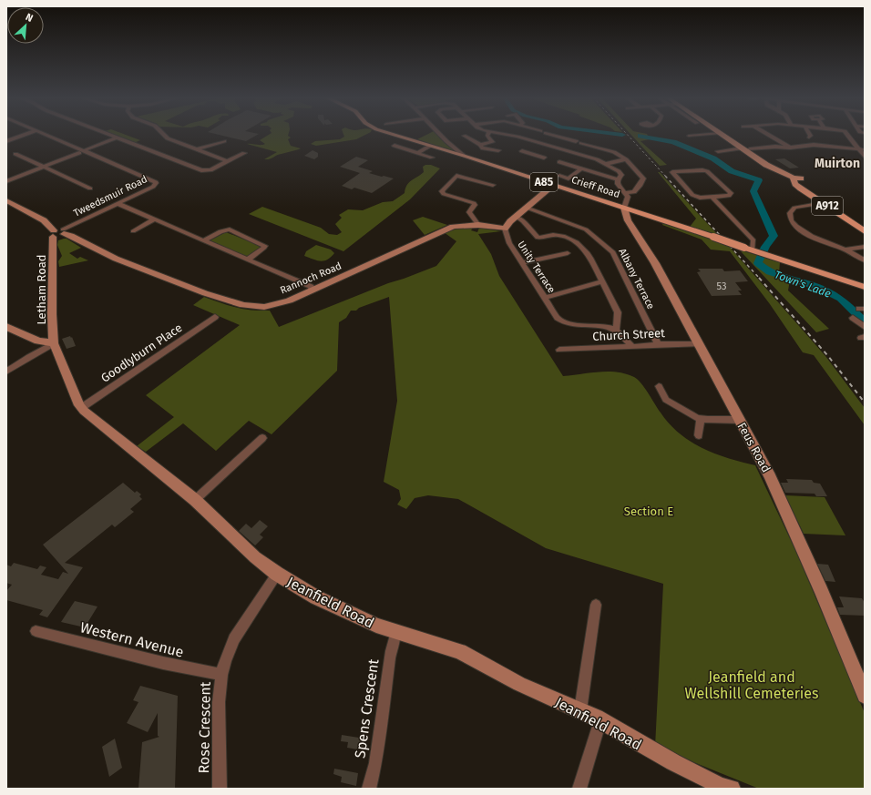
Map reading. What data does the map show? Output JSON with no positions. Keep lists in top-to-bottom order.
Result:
{
  "streets": {
    "main road": ["A85", "Crieff Road", "A912"],
    "street": [
      "Tweedsmuir Road",
      "Unity Terrace",
      "Rannoch Road",
      "Albany Terrace",
      "Letham Road",
      "Church Street",
      "Goodlyburn Place",
      "Feus Road",
      "Jeanfield Road",
      "Western Avenue",
      "Spens Crescent",
      "Rose Crescent"
    ]
  },
  "crossings": [
    ["Crieff Road", "Feus Road"],
    ["Tweedsmuir Road", "Rannoch Road"],
    ["Unity Terrace", "Rannoch Road"],
    ["Albany Terrace", "Church Street"],
    ["Letham Road", "Jeanfield Road"],
    ["Church Street", "Feus Road"],
    ["Goodlyburn Place", "Jeanfield Road"],
    ["Jeanfield Road", "Spens Crescent"],
    ["Jeanfield Road", "Rose Crescent"],
    ["Western Avenue", "Rose Crescent"]
  ],
  "districts": ["Muirton"],
  "water": ["Town's Lade"],
  "parks": ["Section E", "Jeanfield and Wellshill Cemeteries"],
  "house_numbers": ["53"],
  "north": "top right"
}
